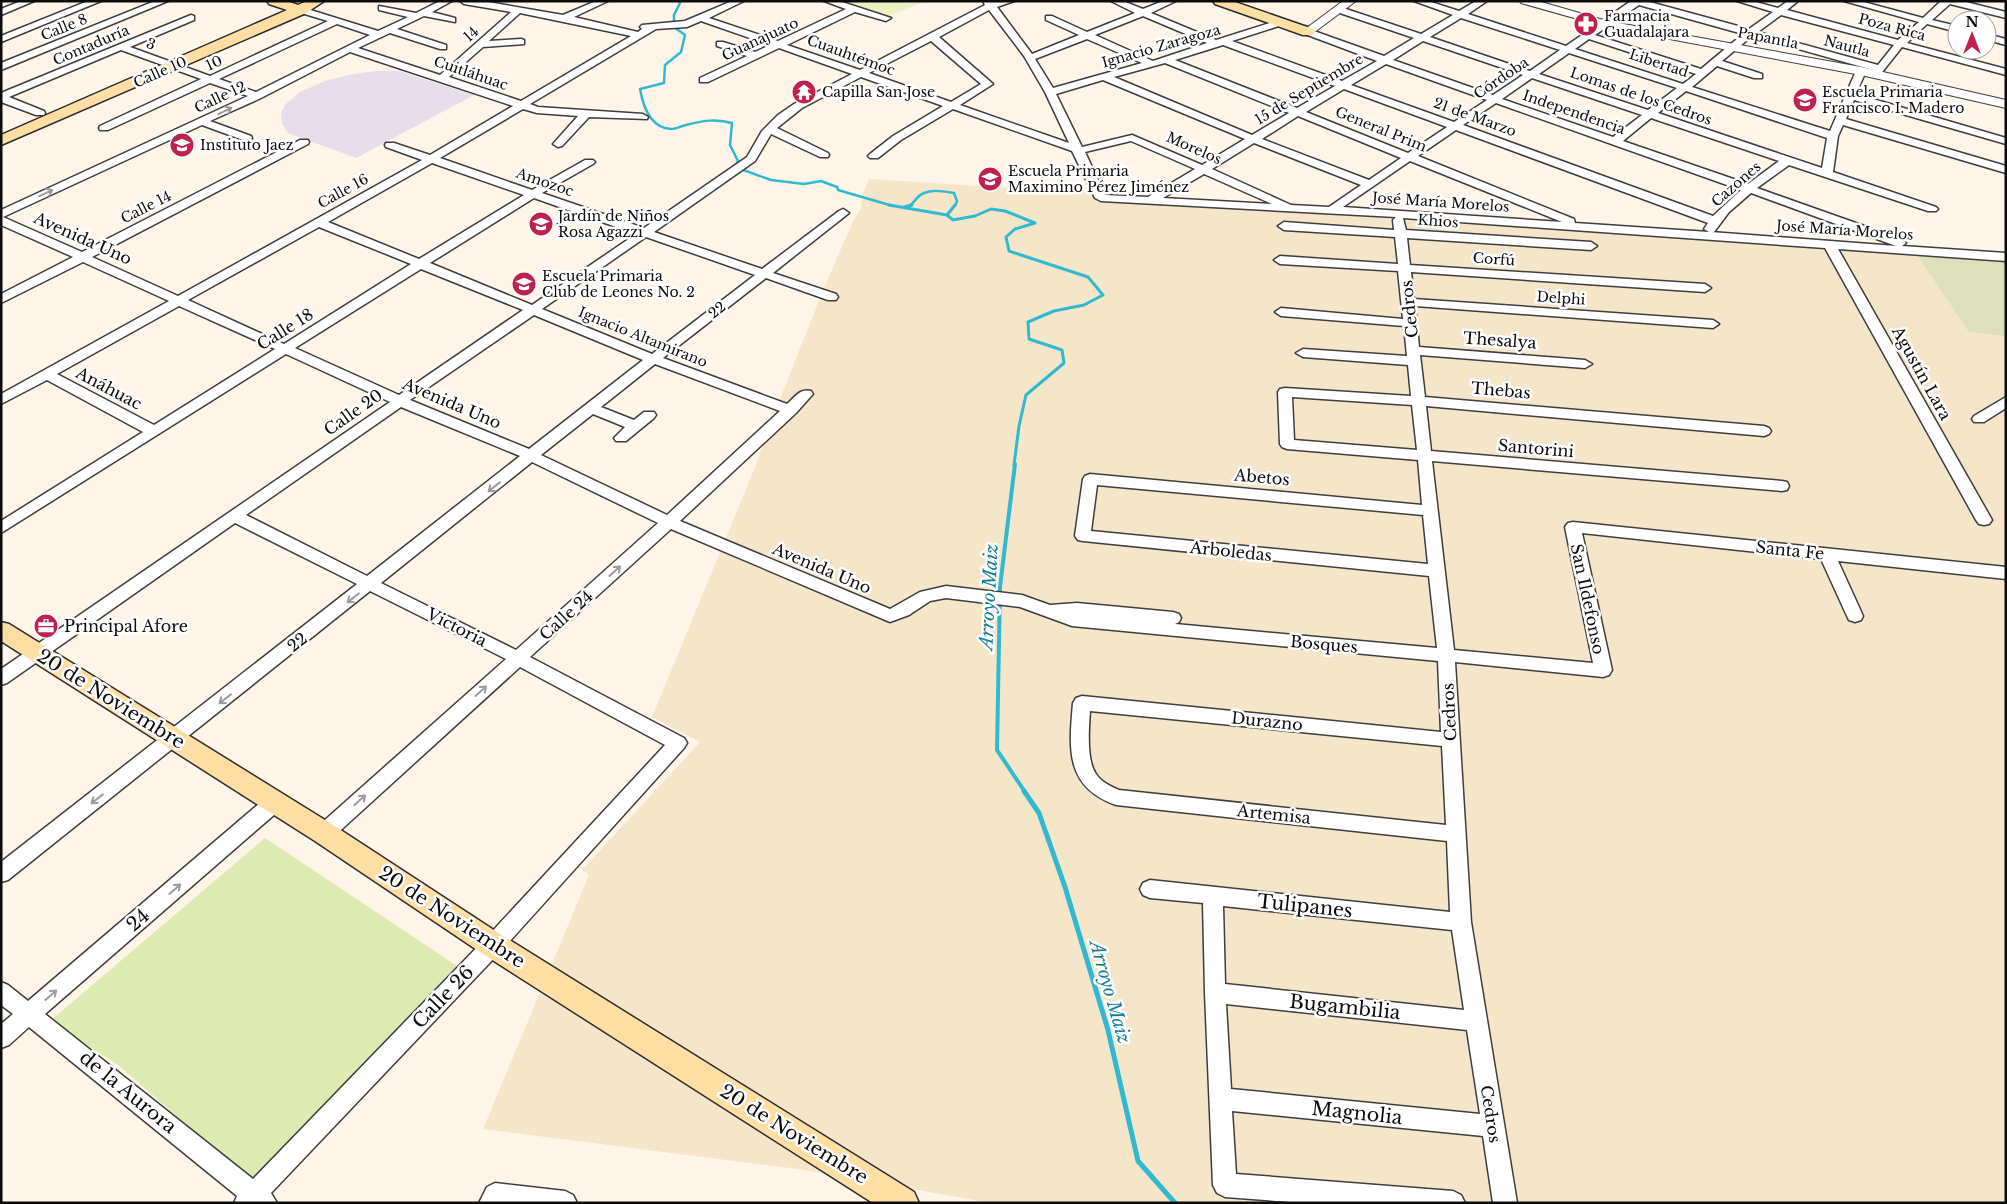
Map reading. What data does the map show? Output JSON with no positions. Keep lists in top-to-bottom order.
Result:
{
  "streets": {
    "main road": ["Calle 10", "Independencia", "20 de Noviembre"],
    "street": [
      "Calle 8",
      "Poza Rica",
      "14",
      "Papantla",
      "Guanajuato",
      "3",
      "Contaduría",
      "Ignacio Zaragoza",
      "Nautla",
      "Cuauhtémoc",
      "10",
      "Libertad",
      "Cuitláhuac",
      "Córdoba",
      "15 de Septiembre",
      "Lomas de los Cedros",
      "Calle 12",
      "21 de Marzo",
      "General Prim",
      "Morelos",
      "Amozoc",
      "Cazones",
      "Calle 16",
      "José María Morelos",
      "Calle 14",
      "Khios",
      "Avenida Uno",
      "Corfú",
      "Delphi",
      "Cedros",
      "22",
      "Calle 18",
      "Ignacio Altamirano",
      "Thesalya",
      "Agustín Lara",
      "Anáhuac",
      "Thebas",
      "Calle 20",
      "Santorini",
      "Abetos",
      "Santa Fe",
      "Arboledas",
      "San Ildefonso",
      "Calle 24",
      "Victoria",
      "Bosques",
      "Durazno",
      "Artemisa",
      "Tulipanes",
      "24",
      "Calle 26",
      "Bugambilia",
      "de la Aurora",
      "Magnolia"
    ]
  },
  "crossings": [
    ["14", "Cuitláhuac"],
    ["Papantla", "Nautla"],
    ["Papantla", "Córdoba"],
    ["Guanajuato", "Cuauhtémoc"],
    ["3", "Contaduría"],
    ["3", "10"],
    ["3", "Calle 10"],
    ["3", "Calle 12"],
    ["Ignacio Zaragoza", "Independencia"],
    ["Ignacio Zaragoza", "21 de Marzo"],
    ["Ignacio Zaragoza", "General Prim"],
    ["Ignacio Zaragoza", "José María Morelos"],
    ["Nautla", "Córdoba"],
    ["Cuauhtémoc", "Morelos"],
    ["Cuauhtémoc", "Calle 16"],
    ["Cuauhtémoc", "José María Morelos"],
    ["Libertad", "Córdoba"],
    ["Libertad", "15 de Septiembre"],
    ["Cuitláhuac", "Calle 12"],
    ["Cuitláhuac", "Calle 16"],
    ["Córdoba", "Lomas de los Cedros"],
    ["Córdoba", "Independencia"],
    ["Córdoba", "21 de Marzo"],
    ["Córdoba", "General Prim"],
    ["Córdoba", "José María Morelos"],
    ["15 de Septiembre", "Lomas de los Cedros"],
    ["15 de Septiembre", "Independencia"],
    ["15 de Septiembre", "21 de Marzo"],
    ["15 de Septiembre", "General Prim"],
    ["15 de Septiembre", "Morelos"],
    ["15 de Septiembre", "José María Morelos"],
    ["Lomas de los Cedros", "Cazones"],
    ["Independencia", "Cazones"],
    ["Independencia", "José María Morelos"],
    ["21 de Marzo", "Cazones"],
    ["General Prim", "José María Morelos"],
    ["Morelos", "José María Morelos"],
    ["Amozoc", "Calle 16"],
    ["Amozoc", "22"],
    ["Amozoc", "Calle 18"],
    ["Amozoc", "Calle 20"],
    ["Cazones", "José María Morelos"],
    ["Calle 16", "Avenida Uno"],
    ["Calle 16", "Ignacio Altamirano"],
    ["Calle 16", "Anáhuac"],
    ["José María Morelos", "Agustín Lara"],
    ["Calle 14", "Avenida Uno"],
    ["Khios", "Cedros"],
    ["Avenida Uno", "22"],
    ["Avenida Uno", "Calle 18"],
    ["Avenida Uno", "Calle 20"],
    ["Avenida Uno", "Calle 24"],
    ["Avenida Uno", "Bosques"],
    ["Corfú", "Cedros"],
    ["Delphi", "Cedros"],
    ["Cedros", "Thesalya"],
    ["Cedros", "Thebas"],
    ["Cedros", "Santorini"],
    ["Cedros", "Abetos"],
    ["Cedros", "Arboledas"],
    ["Cedros", "Bosques"],
    ["Cedros", "Durazno"],
    ["Cedros", "Artemisa"],
    ["Cedros", "Tulipanes"],
    ["Cedros", "Bugambilia"],
    ["Cedros", "Magnolia"],
    ["22", "Ignacio Altamirano"],
    ["22", "Victoria"],
    ["22", "20 de Noviembre"],
    ["Calle 18", "Ignacio Altamirano"],
    ["Calle 18", "Anáhuac"],
    ["Ignacio Altamirano", "Calle 20"],
    ["Ignacio Altamirano", "Calle 24"],
    ["Thebas", "Santorini"],
    ["Calle 20", "Victoria"],
    ["Calle 20", "20 de Noviembre"],
    ["Abetos", "Arboledas"],
    ["Santa Fe", "San Ildefonso"],
    ["San Ildefonso", "Bosques"],
    ["Calle 24", "Victoria"],
    ["Calle 24", "20 de Noviembre"],
    ["Victoria", "Calle 26"],
    ["20 de Noviembre", "24"],
    ["20 de Noviembre", "Calle 26"],
    ["Durazno", "Artemisa"],
    ["24", "de la Aurora"],
    ["Calle 26", "de la Aurora"]
  ],
  "one_way": [
    "Calle 12",
    "22",
    "Calle 24",
    "24"
  ],
  "water": ["Arroyo Maiz"],
  "places": {
    "pharmacy": ["Farmacia Guadalajara"],
    "temple": ["Capilla San Jose"],
    "school or university": [
      "Escuela Primaria Francisco I. Madero",
      "Instituto Jaez",
      "Escuela Primaria Maximino Pérez Jiménez",
      "Jardín de Niños Rosa Agazzi",
      "Escuela Primaria Club de Leones No. 2"
    ],
    "office": ["Principal Afore"]
  },
  "north": "top"
}
